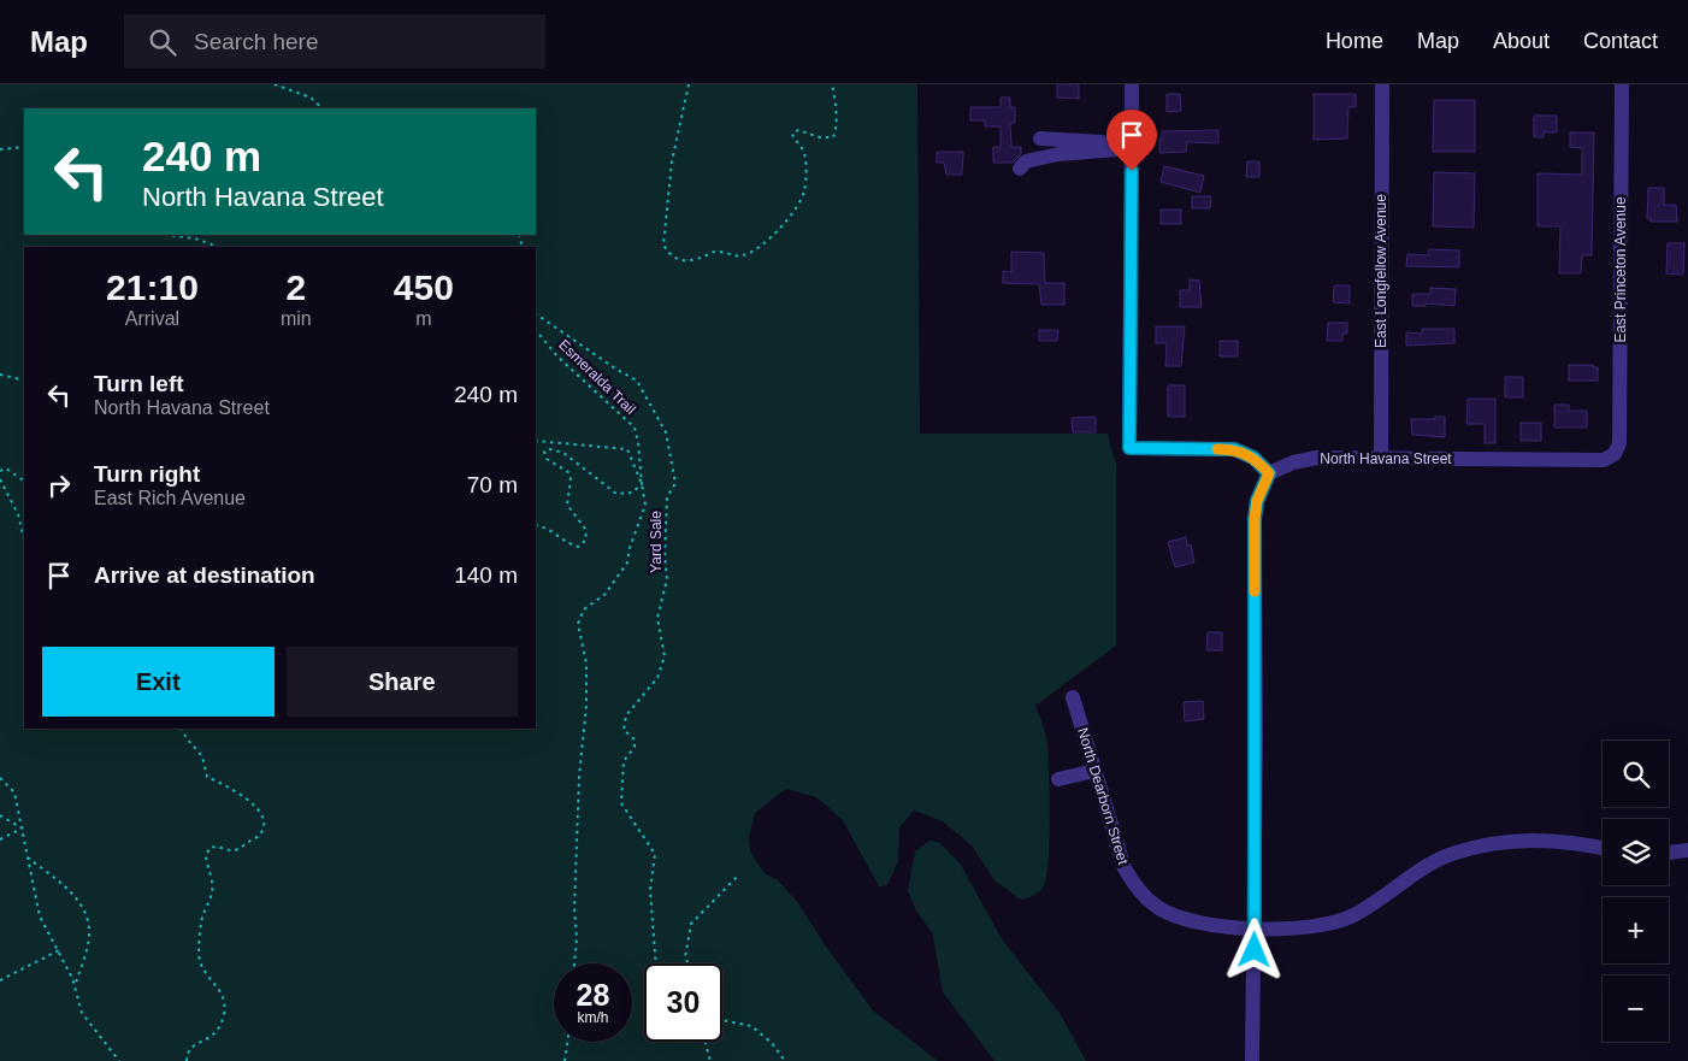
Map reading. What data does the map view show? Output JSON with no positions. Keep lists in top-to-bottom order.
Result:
{
  "streets": {
    "street": [
      "East Princeton Avenue",
      "East Longfellow Avenue",
      "North Havana Street",
      "North Dearborn Street"
    ],
    "path": ["Esmeralda Trail", "Yard Sale"]
  },
  "crossings": [
    ["East Princeton Avenue", "North Havana Street"],
    ["East Longfellow Avenue", "North Havana Street"]
  ],
  "page": {
    "header": "Map",
    "search": "Search here",
    "nav": [
      "Home",
      "Map",
      "About",
      "Contact"
    ],
    "turn": ["240 m", "North Havana Street"],
    "eta": [
      "21:10",
      "Arrival",
      "2",
      "min",
      "450",
      "m"
    ],
    "list": [
      {
        "name": "Turn left",
        "note": "North Havana Street",
        "value": "240 m"
      },
      {
        "name": "Turn right",
        "note": "East Rich Avenue",
        "value": "70 m"
      },
      {
        "name": "Arrive at destination",
        "value": "140 m"
      }
    ],
    "buttons": ["Exit", "Share"],
    "map_buttons": ["+", "−"],
    "speed": "28 km/h",
    "limit": "30"
  }
}
